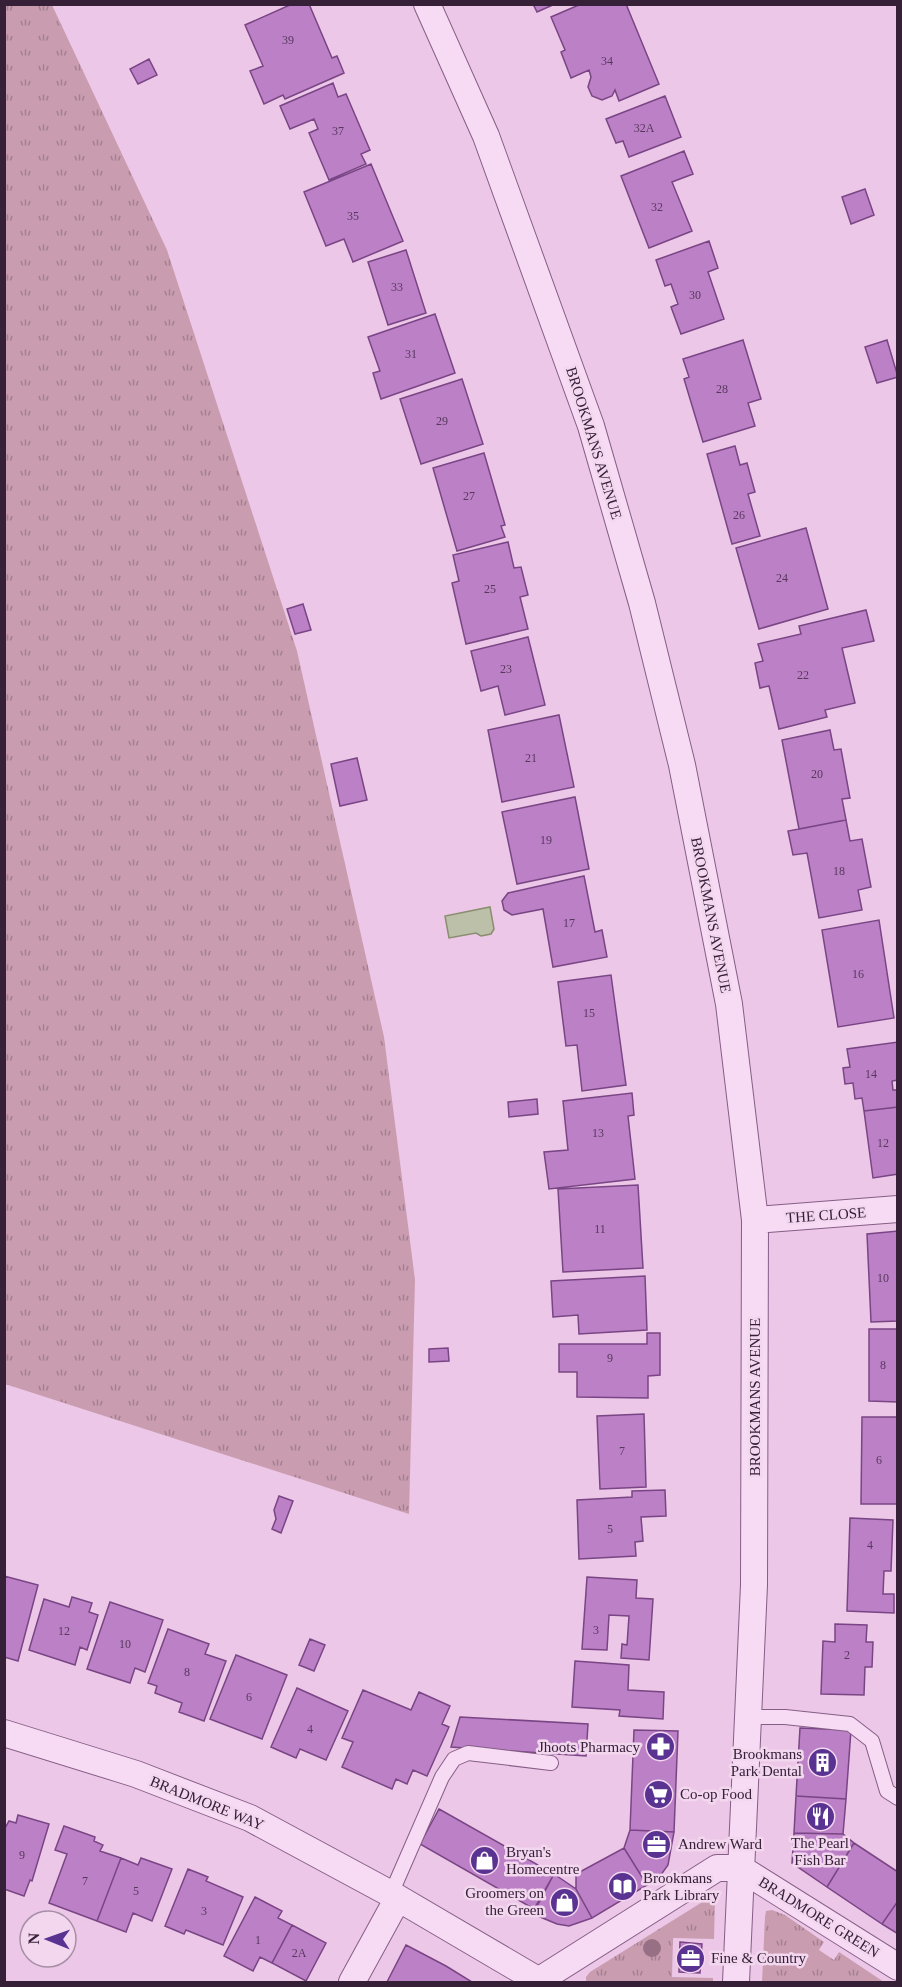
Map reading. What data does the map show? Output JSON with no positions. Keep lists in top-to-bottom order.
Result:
{
  "streets": {
    "street": [
      "BROOKMANS AVENUE",
      "THE CLOSE",
      "BRADMORE WAY",
      "BRADMORE GREEN"
    ]
  },
  "crossings": [
    ["BROOKMANS AVENUE", "THE CLOSE"],
    ["BROOKMANS AVENUE", "BRADMORE GREEN"]
  ],
  "places": {
    "pharmacy": ["Jhoots Pharmacy"],
    "building": ["Brookmans Park Dental"],
    "supermarket": ["Co-op Food"],
    "restaurant": ["The Pearl Fish Bar"],
    "office": ["Andrew Ward", "Fine & Country"],
    "shop": ["Bryan's Homecentre", "Groomers on the Green"],
    "library": ["Brookmans Park Library"]
  },
  "house_numbers": [
    "39",
    "34",
    "32A",
    "37",
    "32",
    "35",
    "33",
    "30",
    "31",
    "28",
    "29",
    "27",
    "26",
    "24",
    "25",
    "23",
    "22",
    "21",
    "20",
    "19",
    "18",
    "17",
    "16",
    "15",
    "14",
    "13",
    "12",
    "11",
    "10",
    "9",
    "8",
    "7",
    "6",
    "5",
    "4",
    "3",
    "12",
    "10",
    "2",
    "8",
    "6",
    "4",
    "9",
    "7",
    "5",
    "3",
    "1",
    "2A"
  ],
  "north": "left"
}
